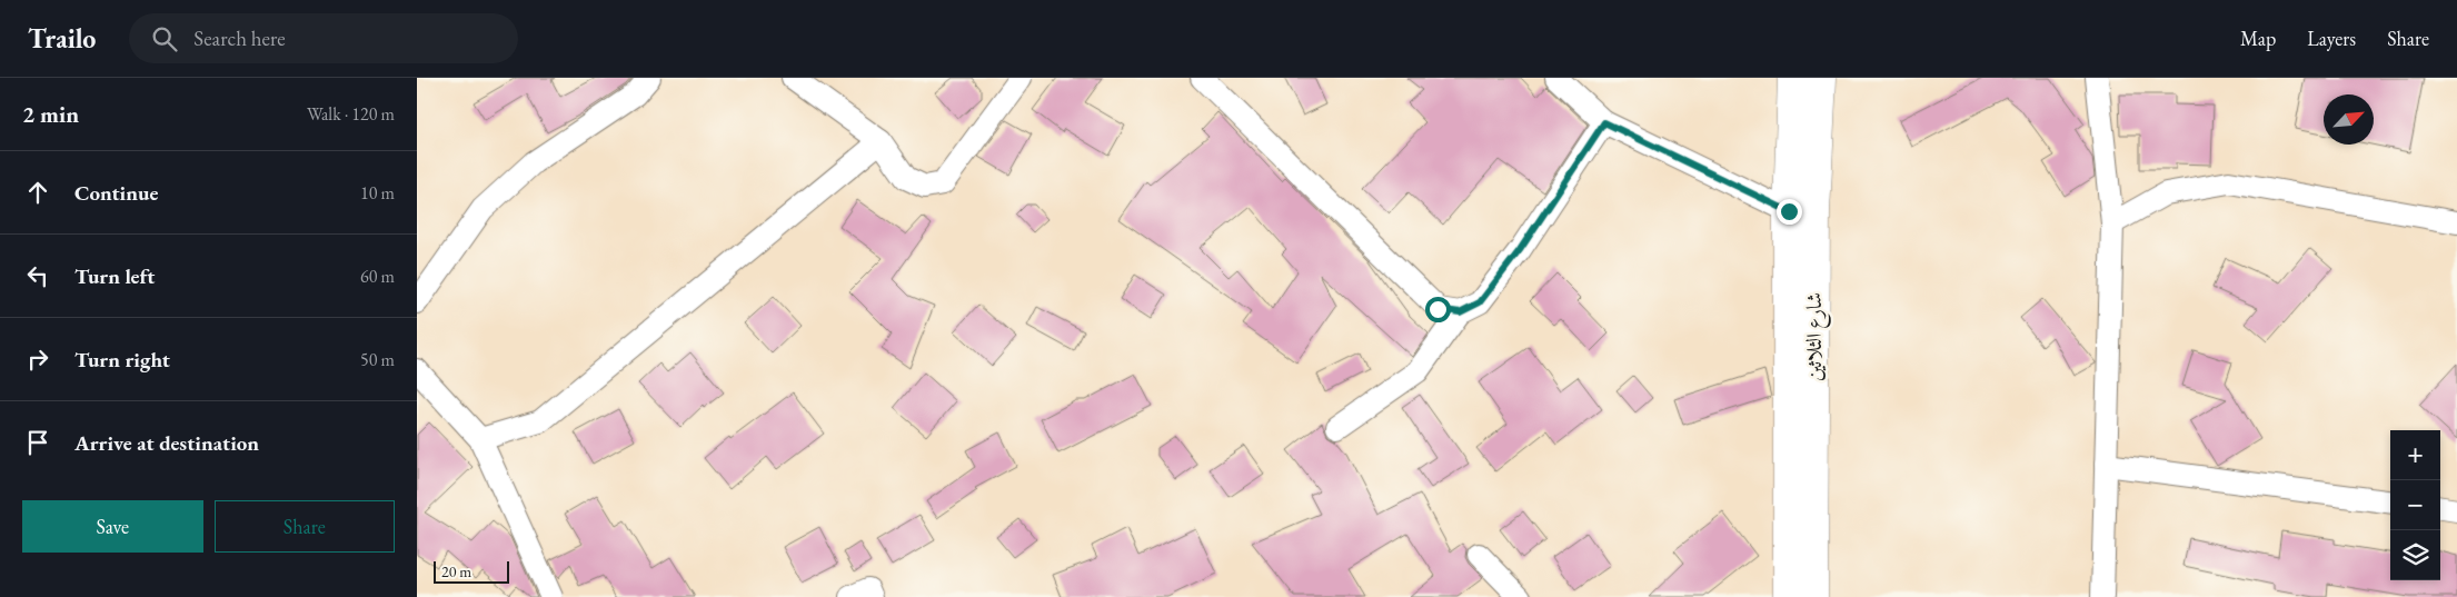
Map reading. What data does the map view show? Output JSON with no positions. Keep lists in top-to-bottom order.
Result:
{
  "streets": {
    "main road": ["شارع الثلاثين"]
  },
  "scale_bar": "20 m",
  "north": "top right",
  "page": {
    "header": "Trailo",
    "search": "Search here",
    "nav": ["Map", "Layers", "Share"],
    "heading": ["2 min", "Walk · 120 m"],
    "list": [
      ["Continue", "10 m"],
      ["Turn left", "60 m"],
      ["Turn right", "50 m"],
      "Arrive at destination"
    ],
    "map_buttons": ["+", "−"],
    "buttons": ["Save", "Share"],
    "scale": "20 m"
  }
}
